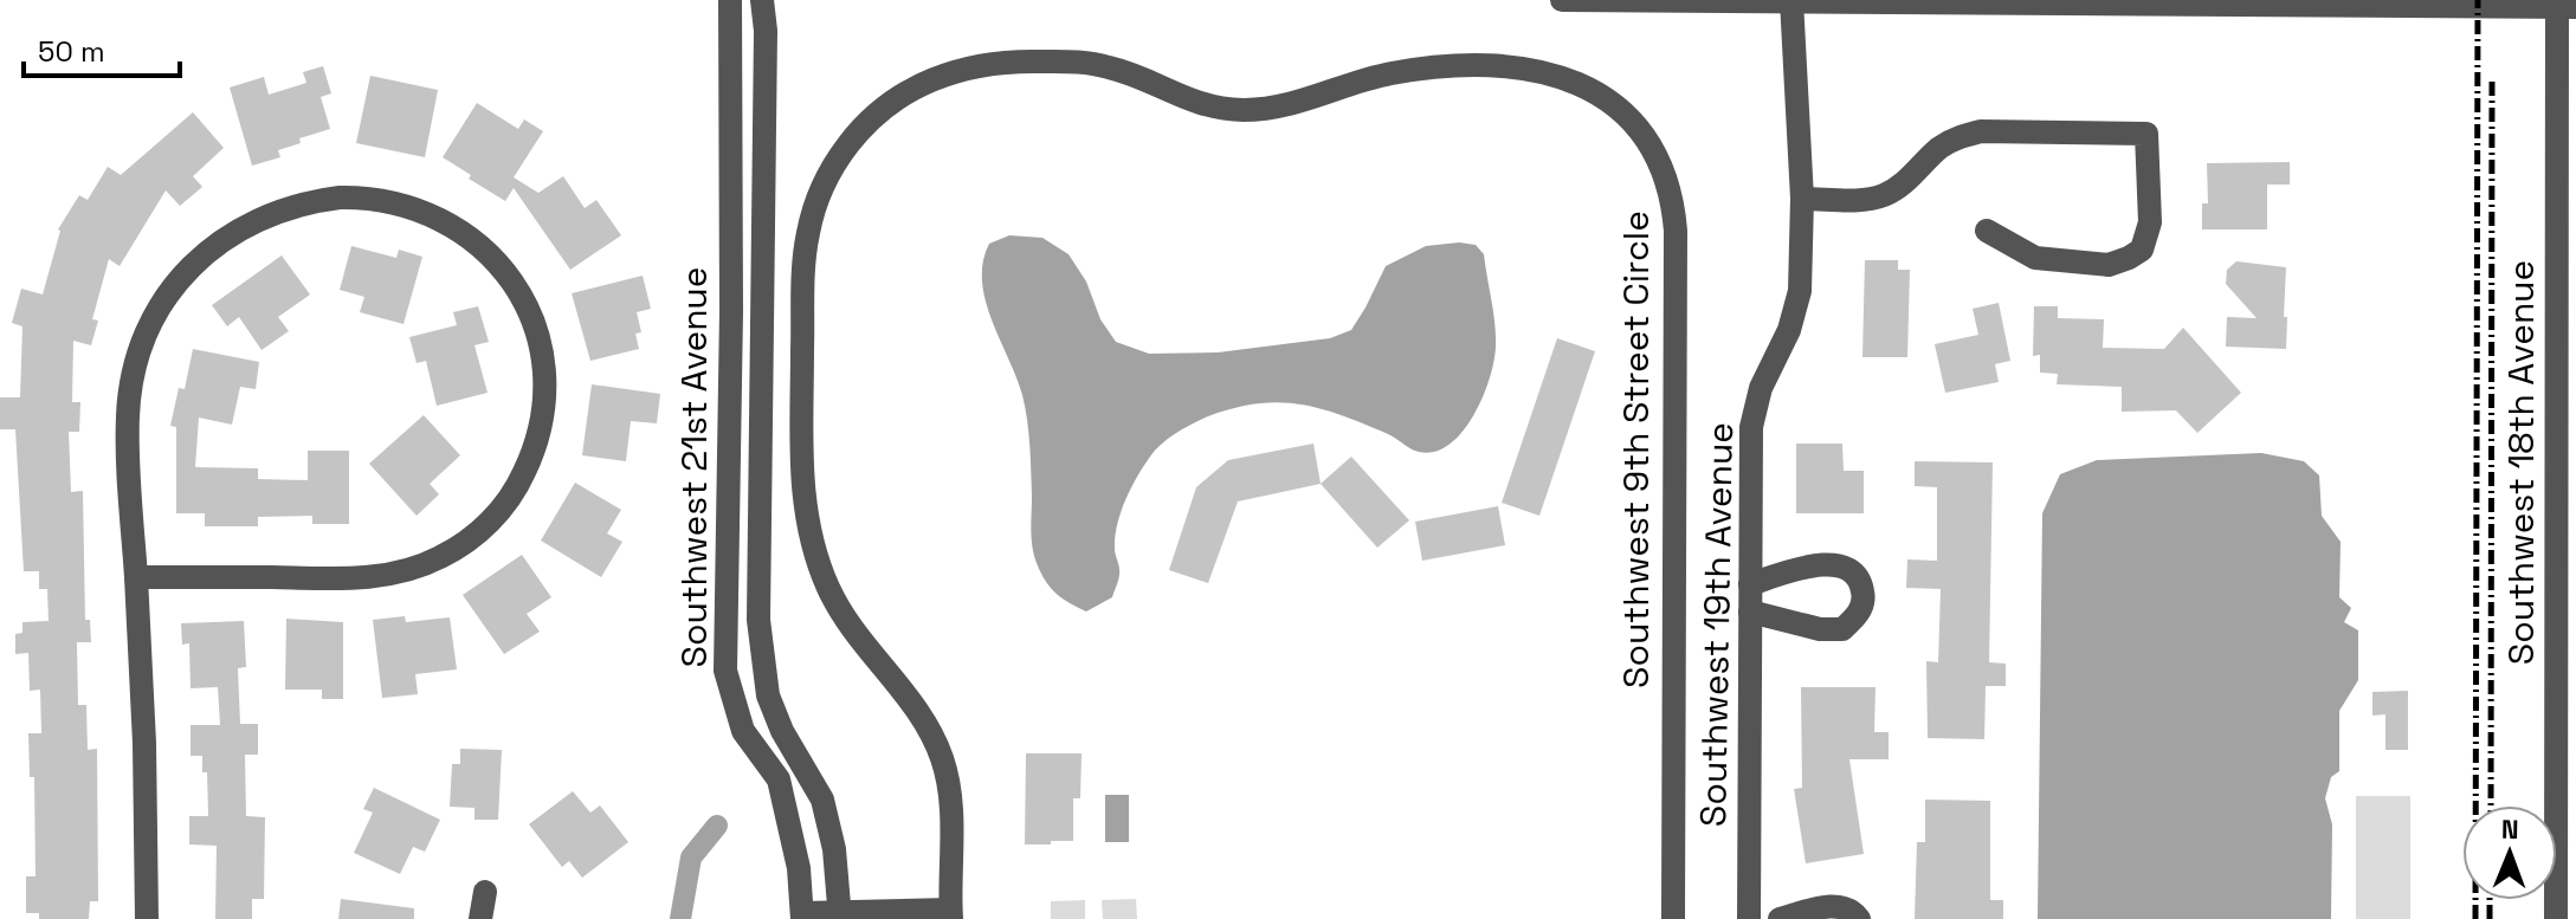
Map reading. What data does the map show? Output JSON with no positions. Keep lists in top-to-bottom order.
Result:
{
  "streets": {
    "street": [
      "Southwest 9th Street Circle",
      "Southwest 18th Avenue",
      "Southwest 21st Avenue",
      "Southwest 19th Avenue"
    ]
  },
  "scale_bar": "50 m",
  "north": "top"
}
